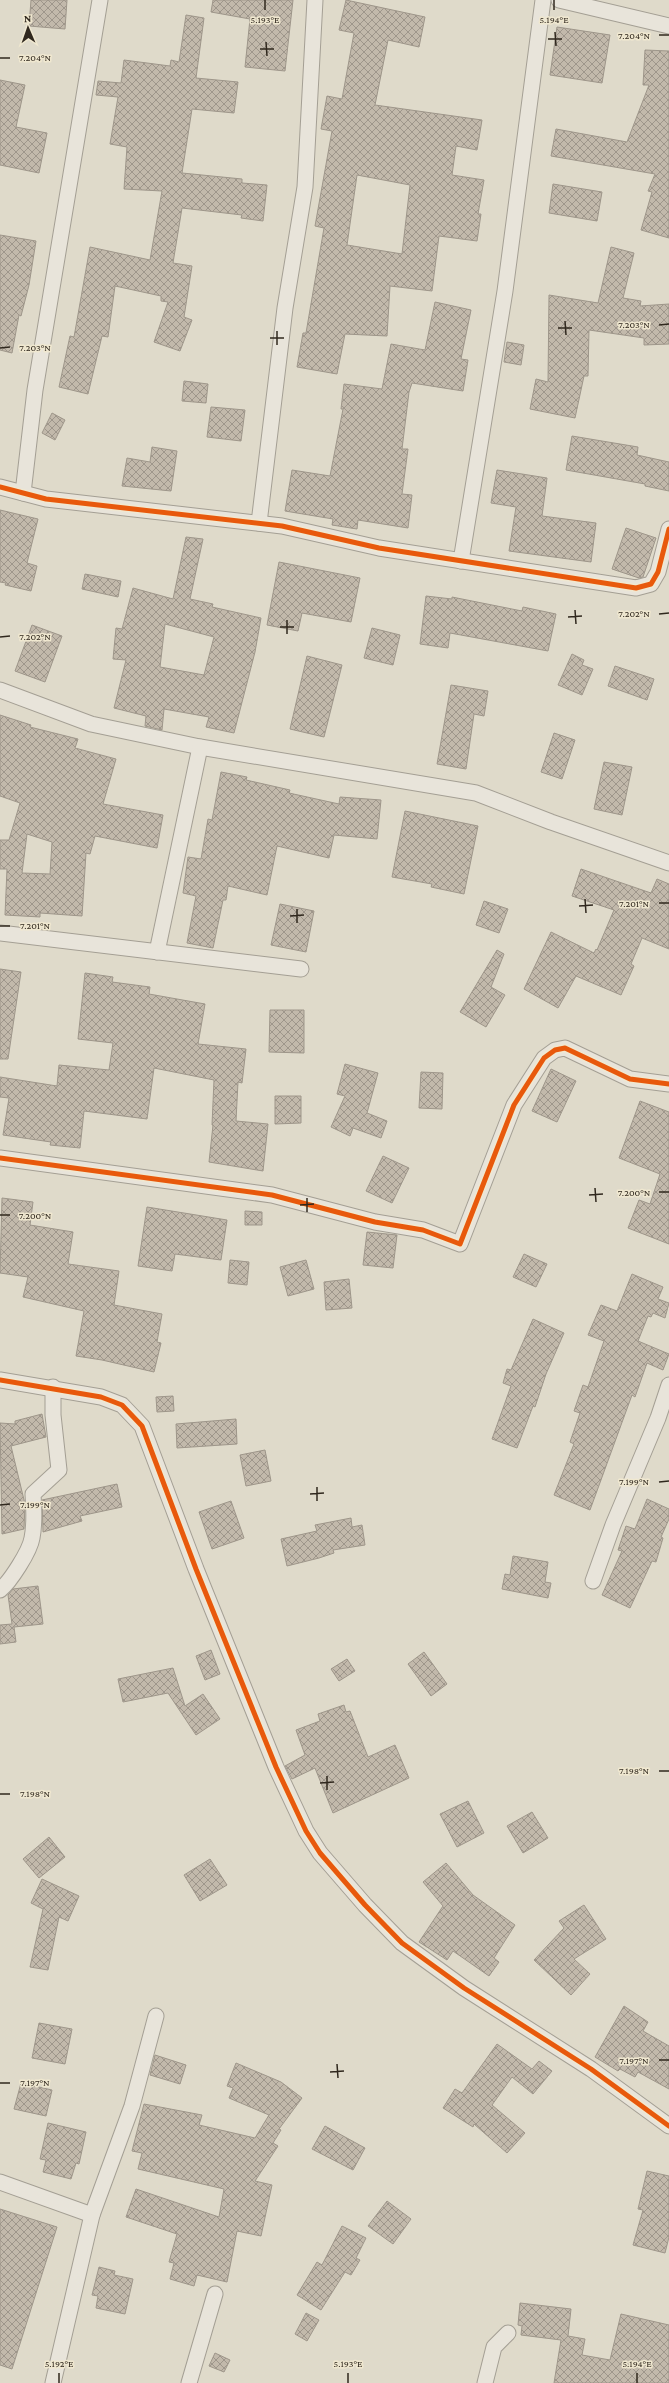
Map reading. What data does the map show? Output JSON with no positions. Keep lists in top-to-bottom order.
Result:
{
  "north": "top",
  "coordinates": [
    "5.193°E",
    "5.194°E",
    "7.204°N",
    "7.203°N",
    "7.202°N",
    "7.201°N",
    "7.200°N",
    "7.199°N",
    "7.198°N",
    "7.197°N",
    "5.192°E"
  ]
}
